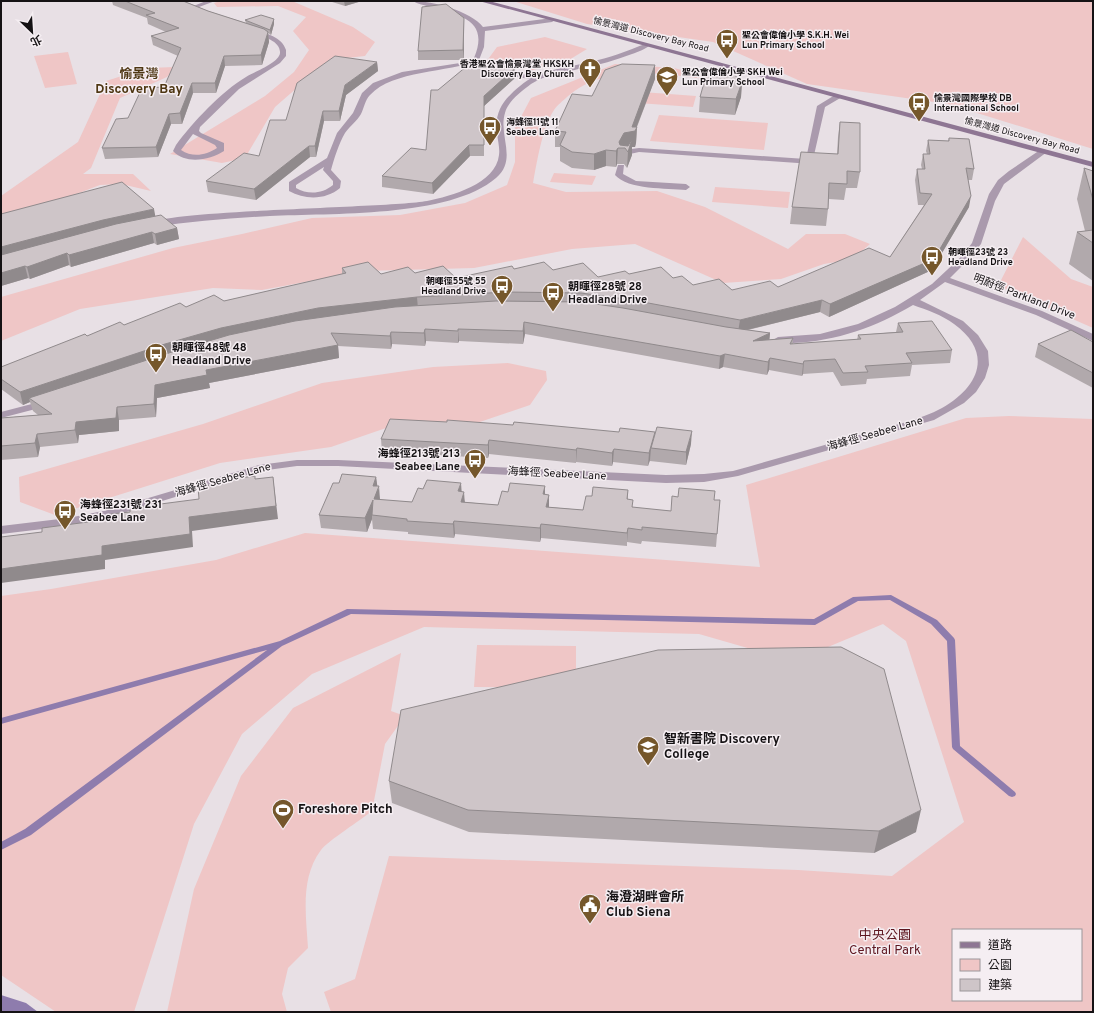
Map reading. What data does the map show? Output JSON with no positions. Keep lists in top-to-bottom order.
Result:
{
  "streets": {
    "street": ["愉景灣道 Discovery Bay Road", "明蔚徑 Parkland Drive", "海蜂徑 Seabee Lane"]
  },
  "districts": ["愉景灣 Discovery Bay"],
  "parks": ["中央公園 Central Park"],
  "places": {
    "bus stop": [
      "聖公會偉倫小學 S.K.H. Wei Lun Primary School",
      "愉景灣國際學校 DB International School",
      "海蜂徑11號 11 Seabee Lane",
      "朝暉徑23號 23 Headland Drive",
      "朝暉徑55號 55 Headland Drive",
      "朝暉徑28號 28 Headland Drive",
      "朝暉徑48號 48 Headland Drive",
      "海蜂徑213號 213 Seabee Lane",
      "海蜂徑231號 231 Seabee Lane"
    ],
    "church": ["香港聖公會愉景灣堂 HKSKH Discovery Bay Church"],
    "school or university": ["聖公會偉倫小學 SKH Wei Lun Primary School", "智新書院 Discovery College"],
    "sports": ["Foreshore Pitch"],
    "public building": ["海澄湖畔會所 Club Siena"]
  },
  "legend": ["道路", "公園", "建築"],
  "north": "bottom right"
}
